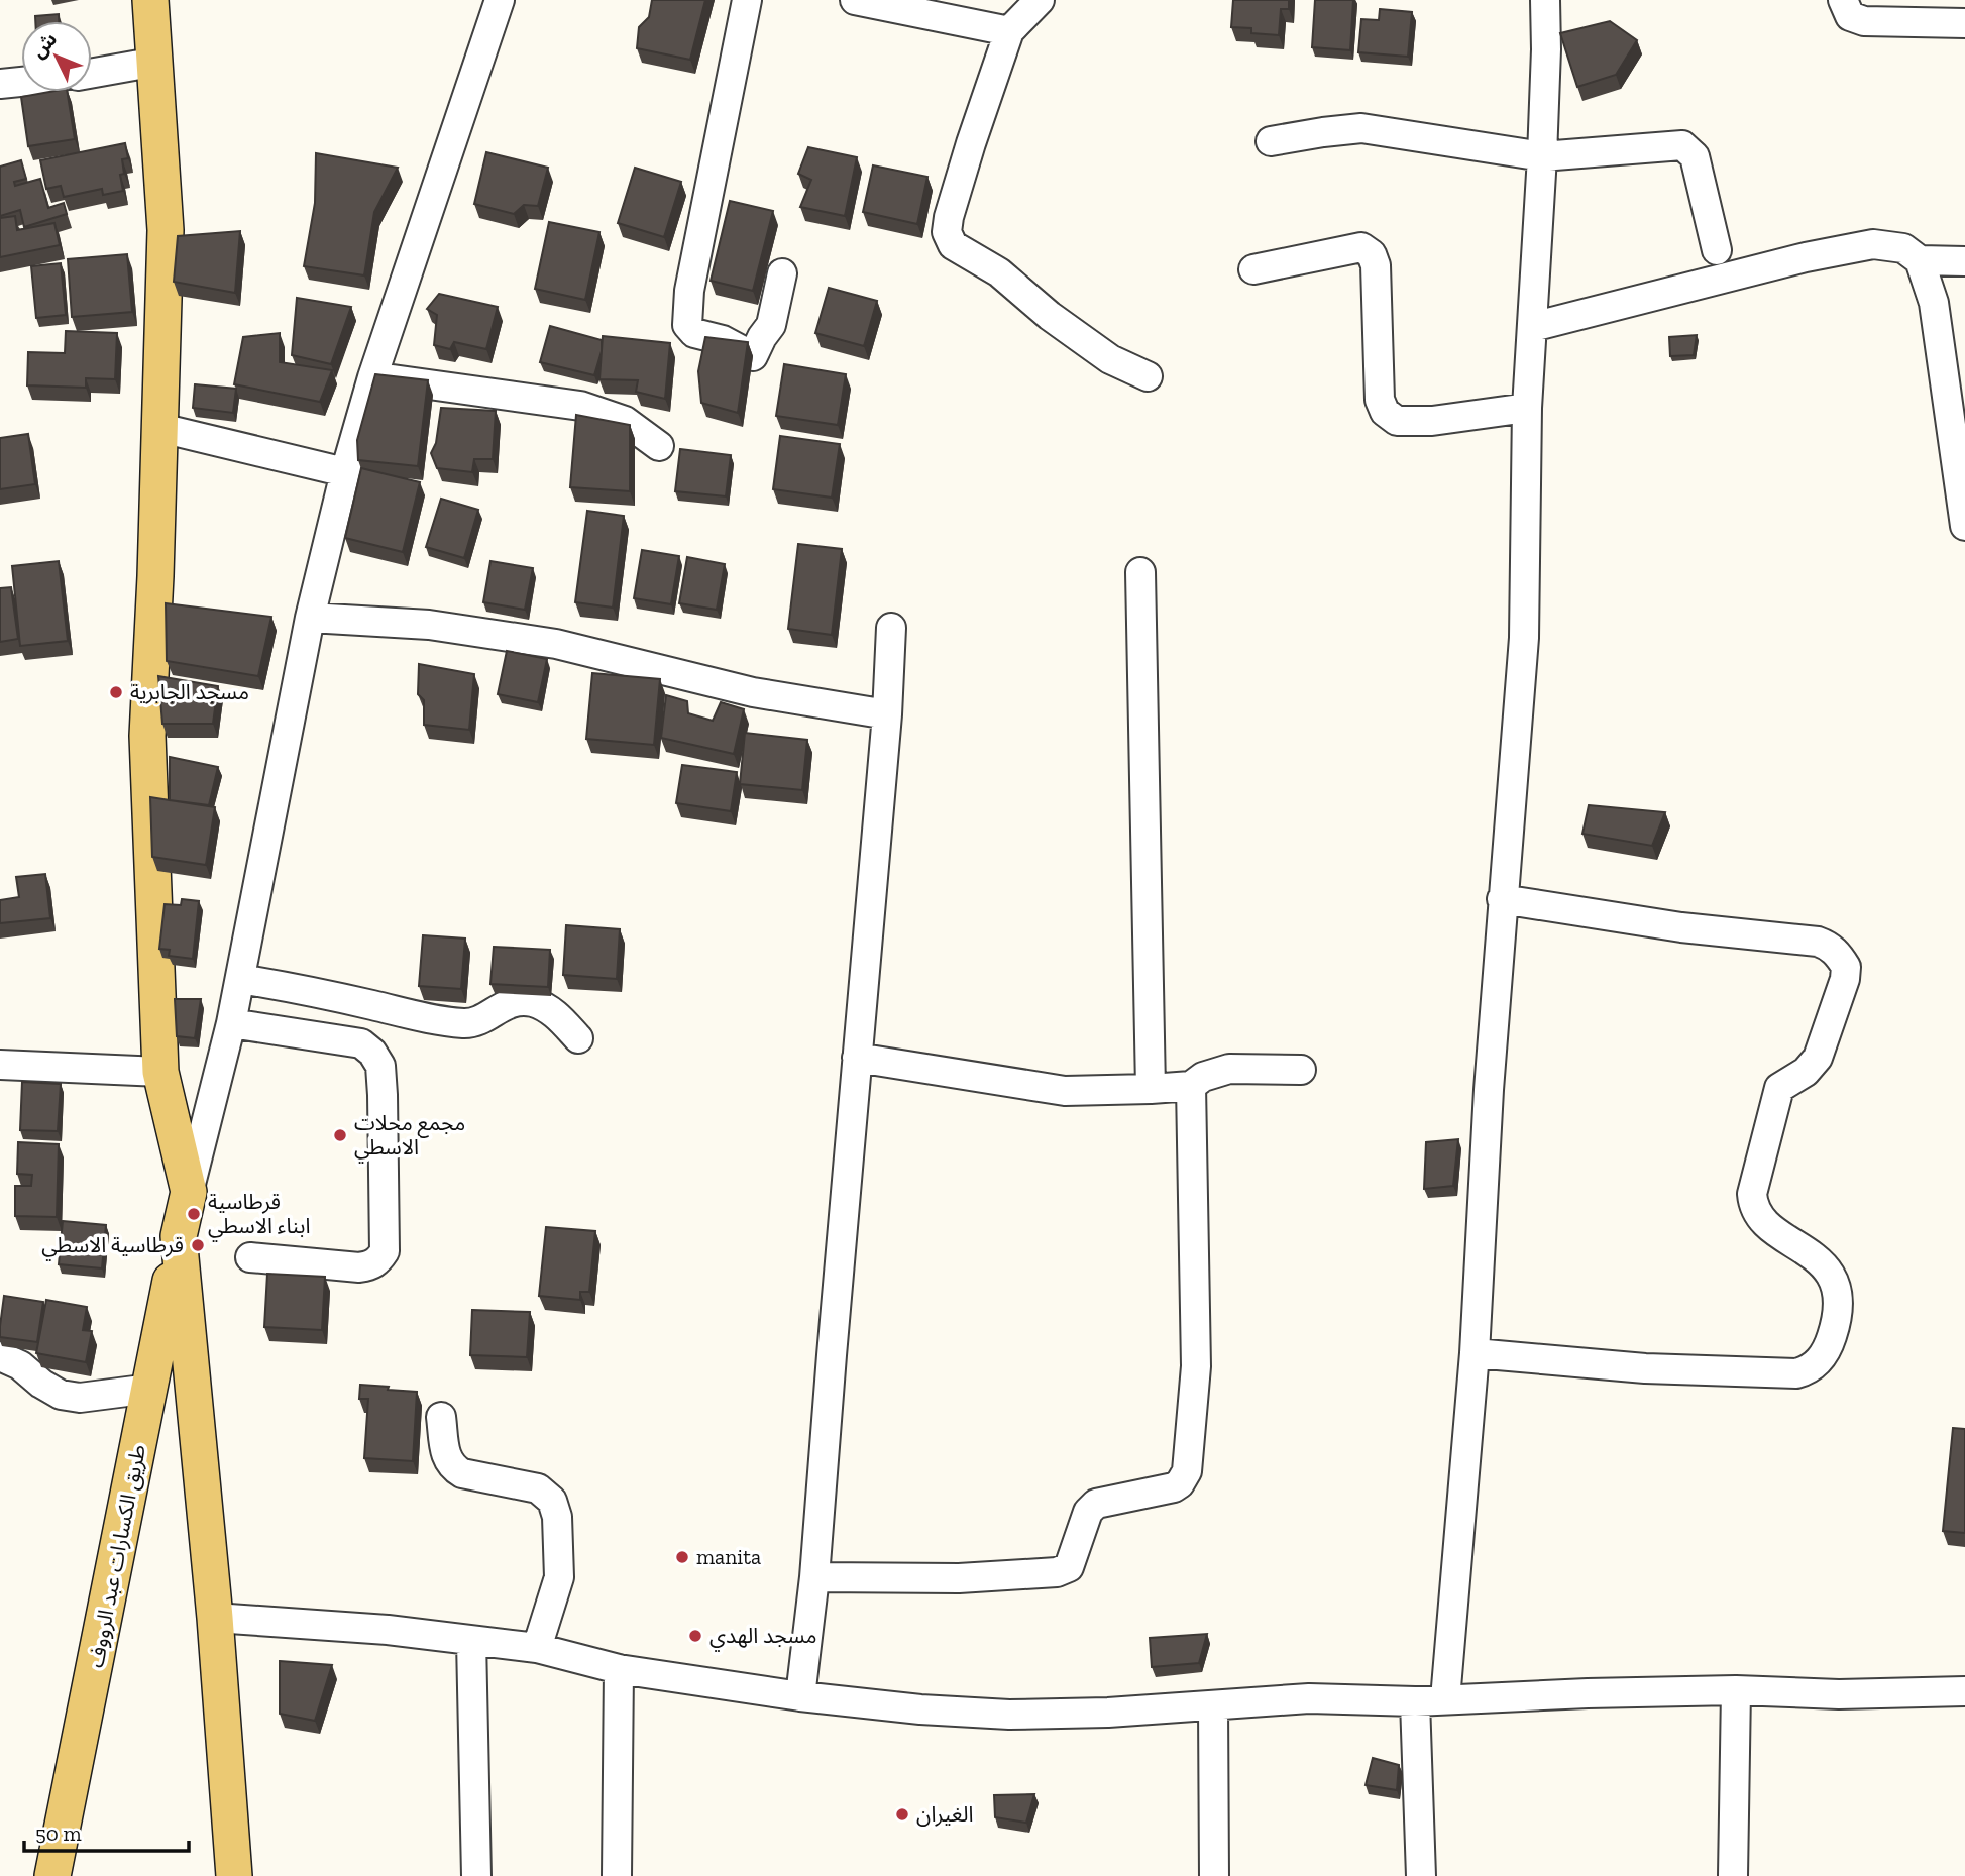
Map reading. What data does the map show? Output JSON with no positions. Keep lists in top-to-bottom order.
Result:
{
  "streets": {
    "main road": ["طريق الكسارات عبد الرووف"]
  },
  "places": [
    "مسجد الجابرية",
    "مجمع محلات الاسطي",
    "قرطاسية ابناء الاسطي",
    "قرطاسية الاسطي",
    "manita",
    "مسجد الهدي",
    "الغيران"
  ],
  "scale_bar": "50 m",
  "north": "top left"
}
